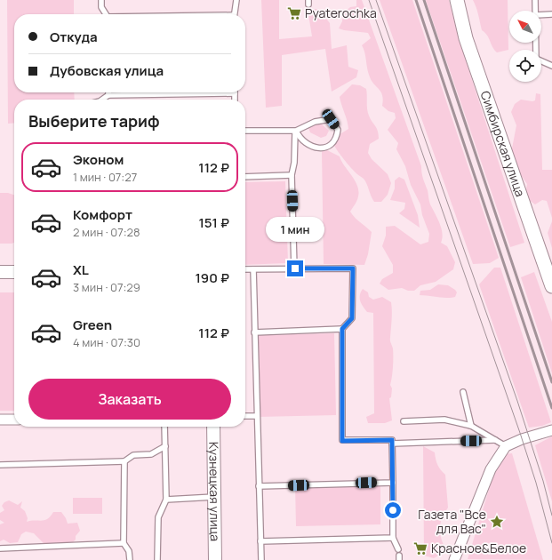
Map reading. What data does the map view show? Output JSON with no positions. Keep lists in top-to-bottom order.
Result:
{
  "streets": {
    "main road": ["Симбирская улица"],
    "street": ["Кузнецкая улица"]
  },
  "places": {
    "supermarket": ["Pyaterochka", "Красное&Белое"],
    "place": ["Газета \"Все для Вас\""]
  },
  "north": "top left",
  "page": {
    "banner": ["Откуда", "Дубовская улица"],
    "heading": "Выберите тариф",
    "list": [
      {
        "name": "Эконом",
        "note": "1 мин · 07:27",
        "value": "112 ₽"
      },
      {
        "name": "Комфорт",
        "note": "2 мин · 07:28",
        "value": "151 ₽"
      },
      {
        "name": "XL",
        "note": "3 мин · 07:29",
        "value": "190 ₽"
      },
      {
        "name": "Green",
        "note": "4 мин · 07:30",
        "value": "112 ₽"
      }
    ],
    "bubble": "1 мин",
    "buttons": "Заказать"
  }
}
